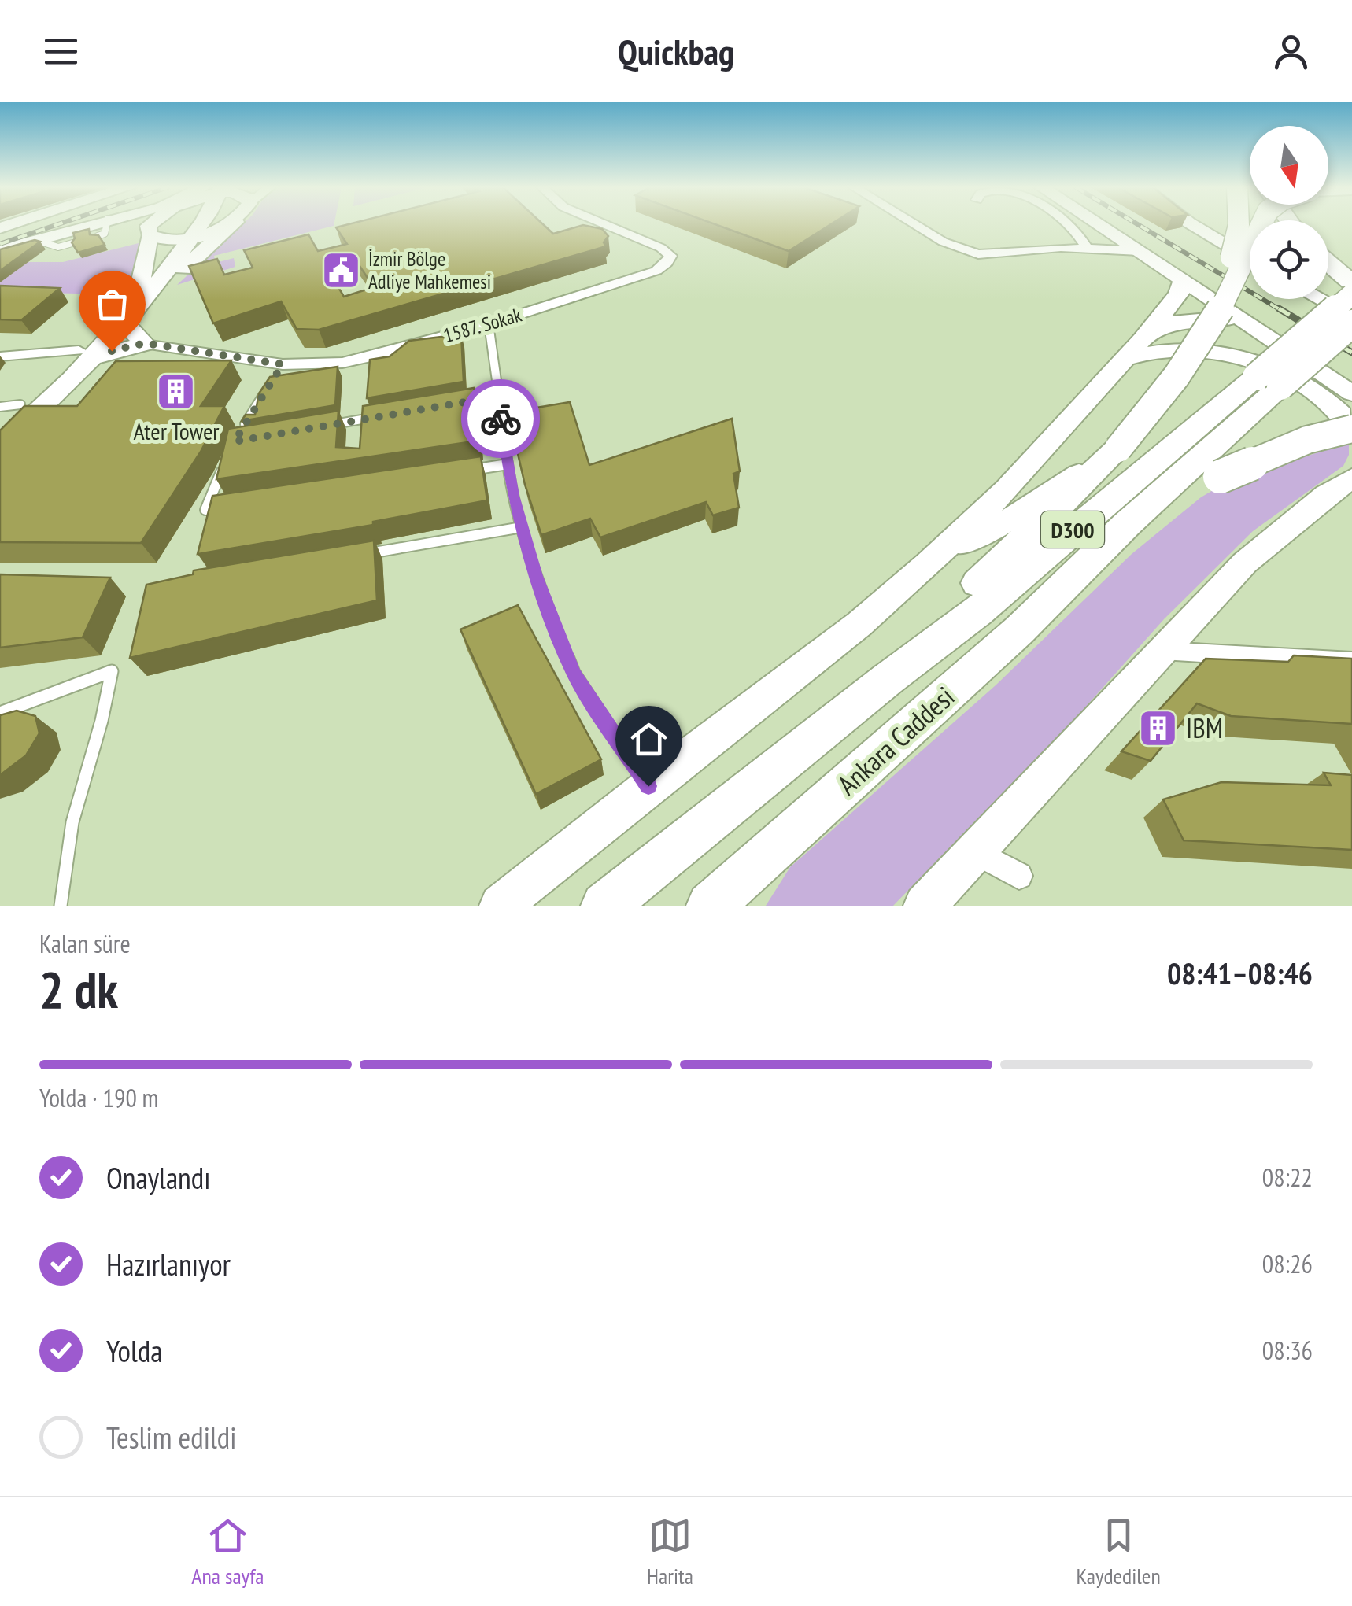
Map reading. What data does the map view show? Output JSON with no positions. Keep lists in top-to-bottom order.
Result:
{
  "streets": {
    "highway": ["D300", "Ankara Caddesi"],
    "street": ["1587. Sokak"]
  },
  "crossings": [
    ["D300", "Ankara Caddesi"]
  ],
  "places": {
    "public building": ["İzmir Bölge Adliye Mahkemesi"],
    "building": ["Ater Tower", "IBM"]
  },
  "north": "bottom",
  "page": {
    "header": "Quickbag",
    "heading": ["2 dk", "Kalan süre", "08:41–08:46"],
    "bar": "Yolda · 190 m",
    "list": [
      ["Onaylandı", "08:22"],
      ["Hazırlanıyor", "08:26"],
      ["Yolda", "08:36"],
      "Teslim edildi"
    ],
    "tabs": ["Ana sayfa", "Harita", "Kaydedilen"]
  }
}
